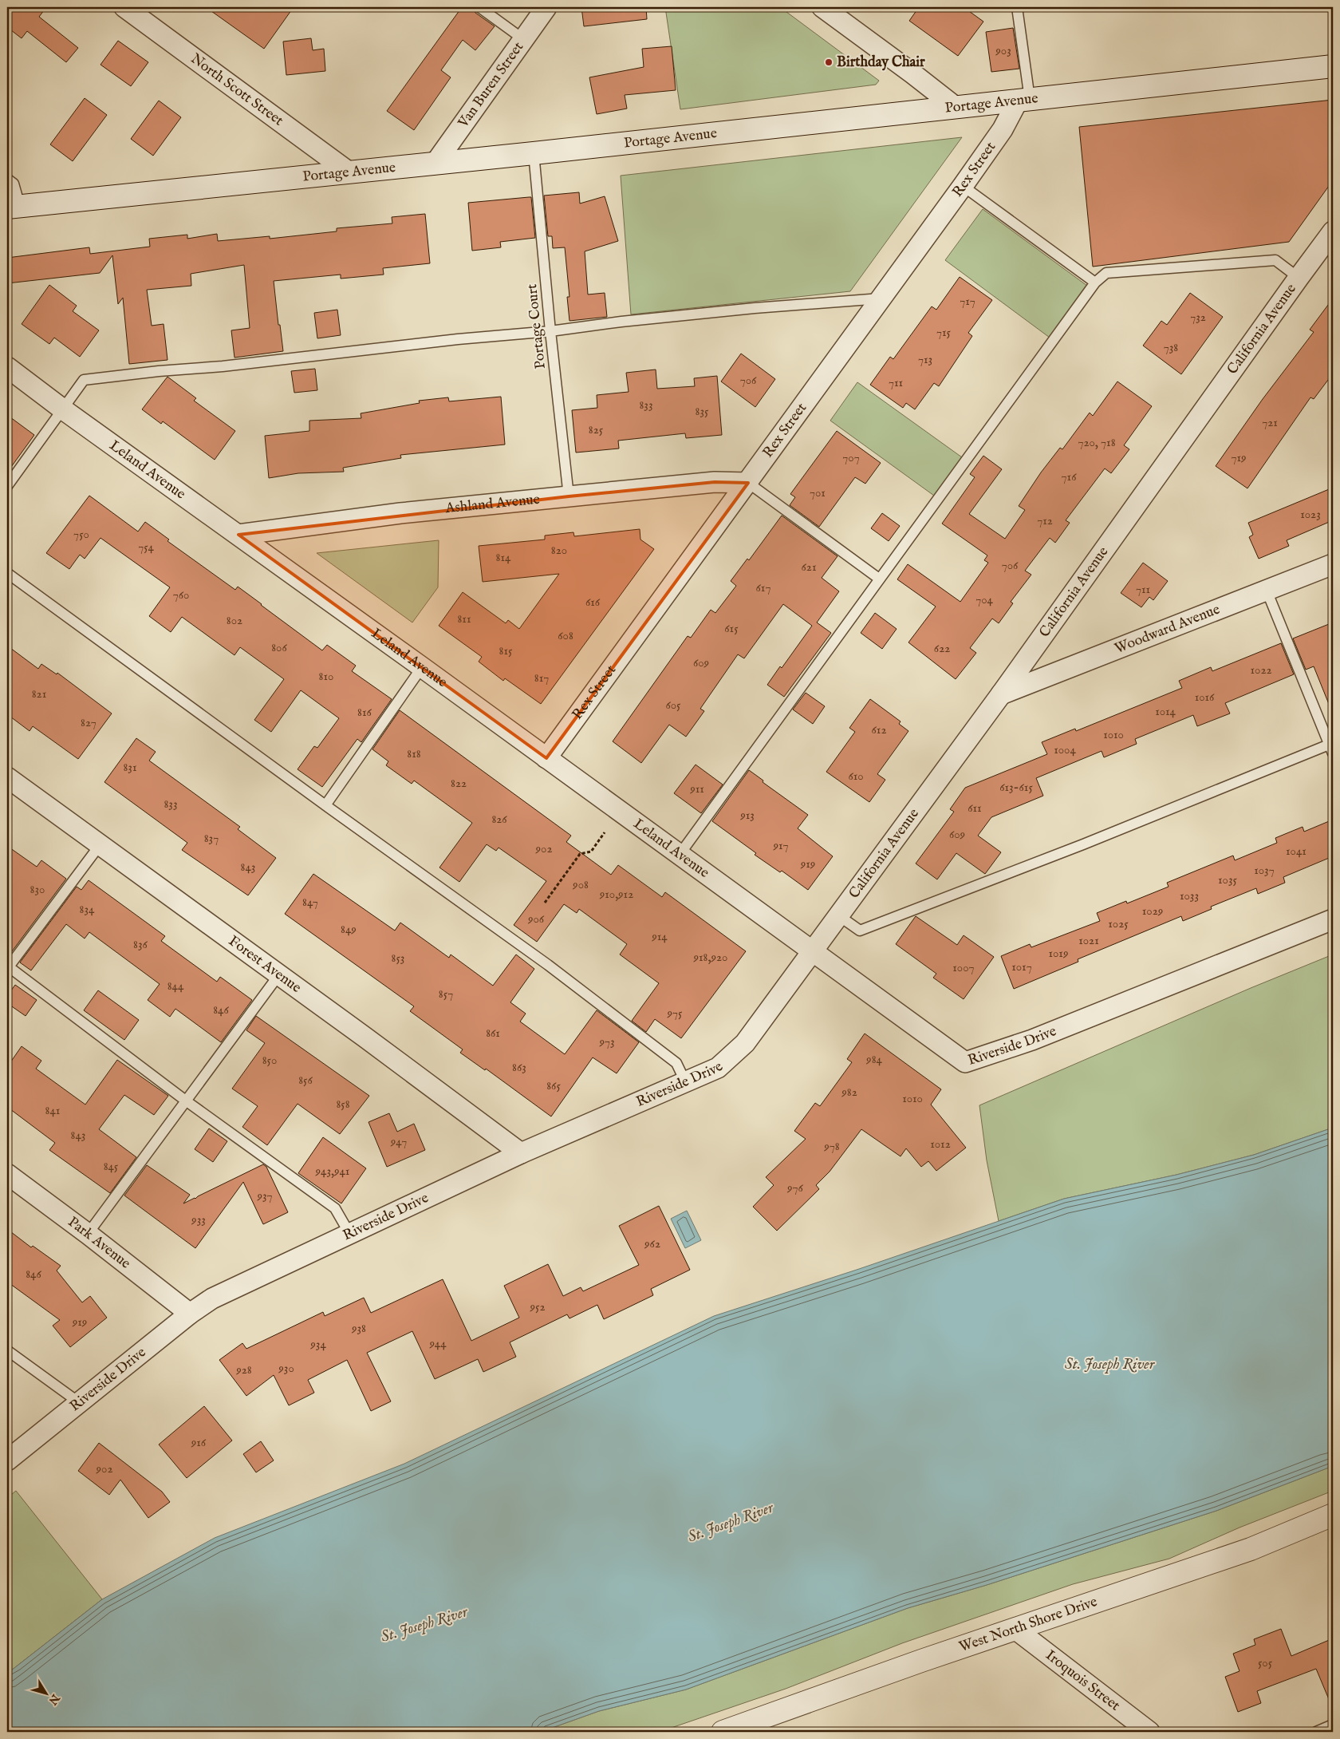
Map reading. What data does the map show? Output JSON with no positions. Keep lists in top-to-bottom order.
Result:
{
  "streets": {
    "main road": ["Portage Avenue", "West North Shore Drive"],
    "street": [
      "Van Buren Street",
      "North Scott Street",
      "Rex Street",
      "California Avenue",
      "Leland Avenue",
      "Ashland Avenue",
      "Woodward Avenue",
      "Forest Avenue",
      "Riverside Drive",
      "Park Avenue",
      "Iroquois Street"
    ],
    "lane": ["Portage Court"]
  },
  "crossings": [
    ["Van Buren Street", "Portage Avenue"],
    ["North Scott Street", "Portage Avenue"],
    ["Portage Avenue", "Rex Street"],
    ["Portage Avenue", "Portage Court"],
    ["Rex Street", "Leland Avenue"],
    ["Rex Street", "Ashland Avenue"],
    ["Portage Court", "Ashland Avenue"],
    ["California Avenue", "Leland Avenue"],
    ["California Avenue", "Woodward Avenue"],
    ["California Avenue", "Riverside Drive"],
    ["Leland Avenue", "Ashland Avenue"],
    ["Leland Avenue", "Riverside Drive"],
    ["Forest Avenue", "Riverside Drive"],
    ["Riverside Drive", "Park Avenue"],
    ["West North Shore Drive", "Iroquois Street"]
  ],
  "water": ["St. Joseph River"],
  "places": ["Birthday Chair"],
  "house_numbers": [
    "903",
    "717",
    "732",
    "715",
    "738",
    "713",
    "706",
    "711",
    "833",
    "835",
    "721",
    "825",
    "720, 718",
    "707",
    "719",
    "716",
    "701",
    "1023",
    "712",
    "750",
    "754",
    "820",
    "814",
    "706",
    "621",
    "617",
    "711",
    "760",
    "704",
    "616",
    "811",
    "802",
    "615",
    "608",
    "806",
    "622",
    "815",
    "609",
    "1022",
    "810",
    "817",
    "821",
    "1016",
    "605",
    "1014",
    "816",
    "827",
    "612",
    "1010",
    "1004",
    "818",
    "831",
    "610",
    "822",
    "613-615",
    "911",
    "833",
    "611",
    "913",
    "826",
    "609",
    "837",
    "917",
    "902",
    "1041",
    "919",
    "843",
    "1037",
    "1035",
    "908",
    "830",
    "910,912",
    "1033",
    "847",
    "834",
    "1029",
    "906",
    "1025",
    "849",
    "914",
    "1021",
    "836",
    "1019",
    "918,920",
    "853",
    "1017",
    "1007",
    "844",
    "857",
    "846",
    "975",
    "861",
    "973",
    "984",
    "850",
    "863",
    "856",
    "865",
    "982",
    "1010",
    "858",
    "841",
    "843",
    "947",
    "1012",
    "978",
    "845",
    "943,941",
    "976",
    "937",
    "933",
    "962",
    "846",
    "952",
    "919",
    "938",
    "944",
    "934",
    "930",
    "928",
    "916",
    "902",
    "505"
  ],
  "north": "bottom right"
}
